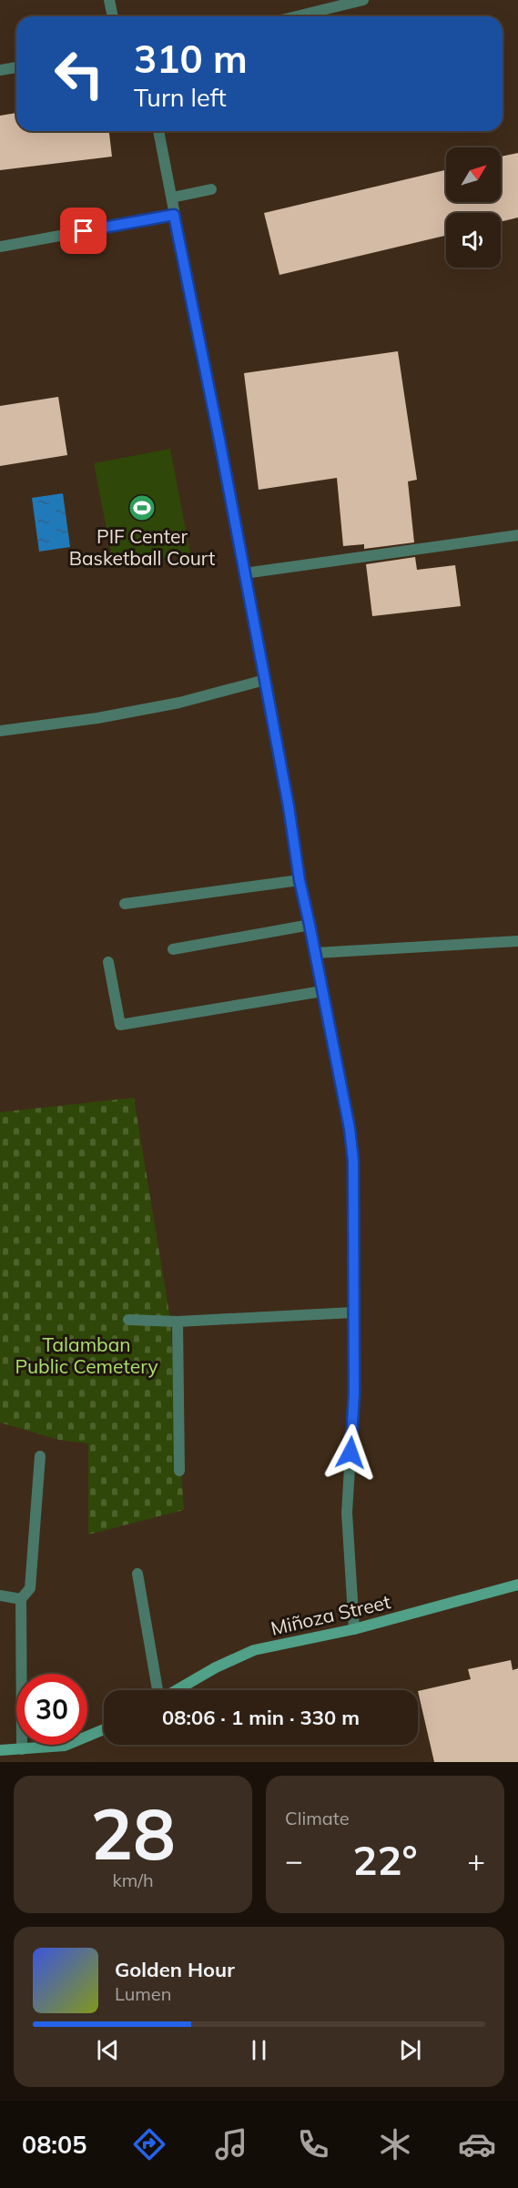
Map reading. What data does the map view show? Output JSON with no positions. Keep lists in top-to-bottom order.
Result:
{
  "streets": {
    "main road": ["Miñoza Street"]
  },
  "parks": ["Talamban Public Cemetery"],
  "places": {
    "sports": ["PIF Center Basketball Court"]
  },
  "north": "top right",
  "page": {
    "turn": ["310 m", "Turn left"],
    "limit": "30",
    "trip": "08:06 · 1 min · 330 m",
    "tile": [
      ["28", "km/h"],
      "Climate"
    ],
    "heat": ["−", "22°", "+"],
    "song": ["Golden Hour", "Lumen"],
    "tabs": "08:05"
  }
}
